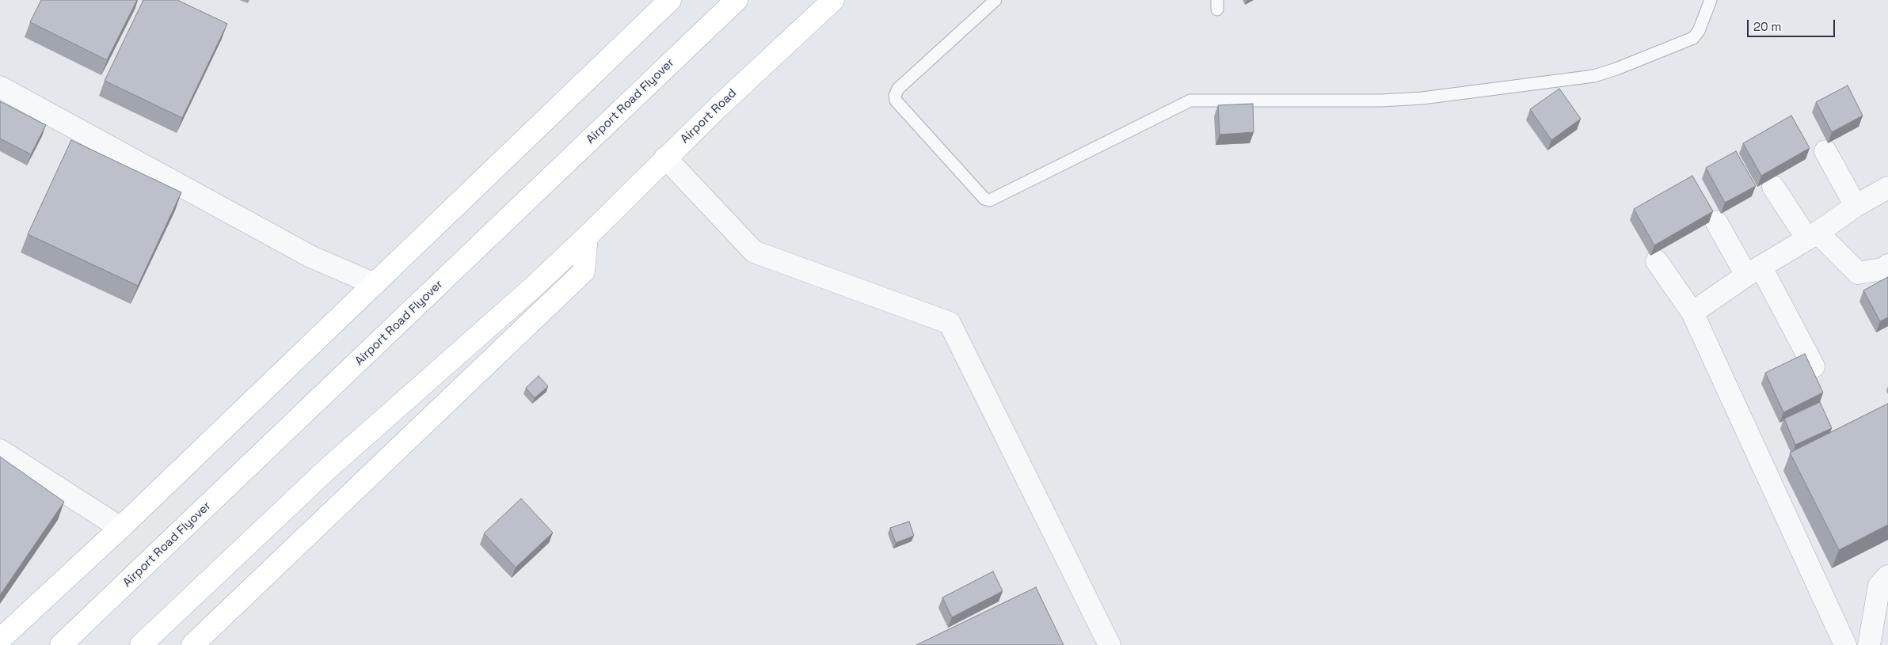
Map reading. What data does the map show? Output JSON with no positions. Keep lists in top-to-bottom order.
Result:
{
  "streets": {
    "main road": ["Airport Road Flyover", "Airport Road"]
  },
  "scale_bar": "20 m"
}
